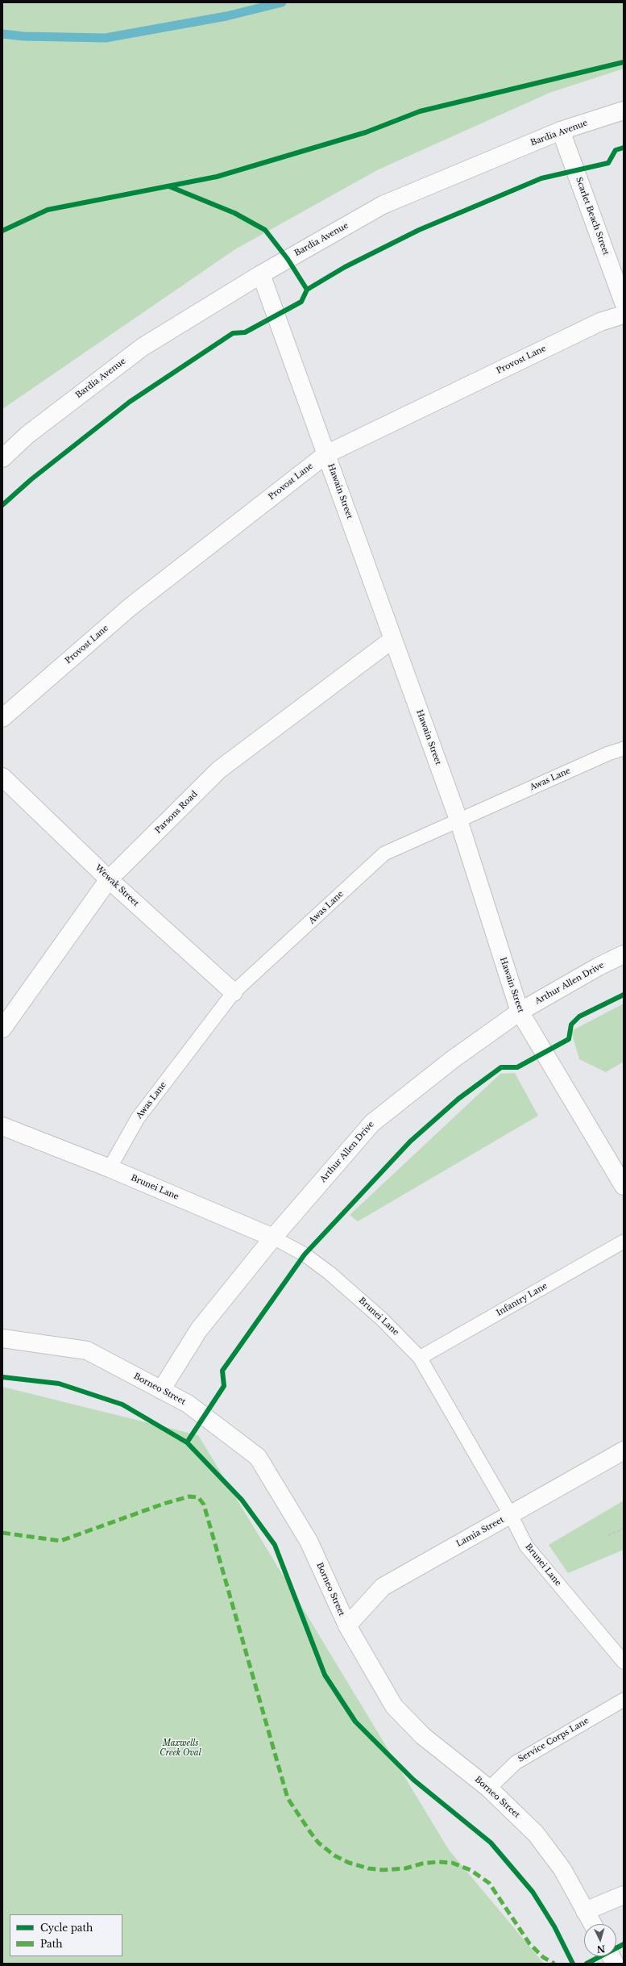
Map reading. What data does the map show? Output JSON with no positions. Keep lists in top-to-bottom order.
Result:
{
  "streets": {
    "street": [
      "Bardia Avenue",
      "Scarlet Beach Street",
      "Provost Lane",
      "Hawain Street",
      "Parsons Road",
      "Wewak Street",
      "Arthur Allen Drive",
      "Brunei Lane",
      "Borneo Street",
      "Lamia Street"
    ],
    "lane": ["Awas Lane", "Infantry Lane", "Service Corps Lane"]
  },
  "crossings": [
    ["Bardia Avenue", "Scarlet Beach Street"],
    ["Bardia Avenue", "Hawain Street"],
    ["Provost Lane", "Hawain Street"],
    ["Hawain Street", "Awas Lane"],
    ["Hawain Street", "Parsons Road"],
    ["Hawain Street", "Arthur Allen Drive"],
    ["Awas Lane", "Wewak Street"],
    ["Awas Lane", "Brunei Lane"],
    ["Parsons Road", "Wewak Street"],
    ["Arthur Allen Drive", "Brunei Lane"],
    ["Arthur Allen Drive", "Borneo Street"],
    ["Brunei Lane", "Infantry Lane"],
    ["Brunei Lane", "Lamia Street"],
    ["Borneo Street", "Lamia Street"],
    ["Borneo Street", "Service Corps Lane"]
  ],
  "parks": ["Maxwells Creek Oval"],
  "legend": ["Cycle path", "Path"],
  "north": "bottom"
}
